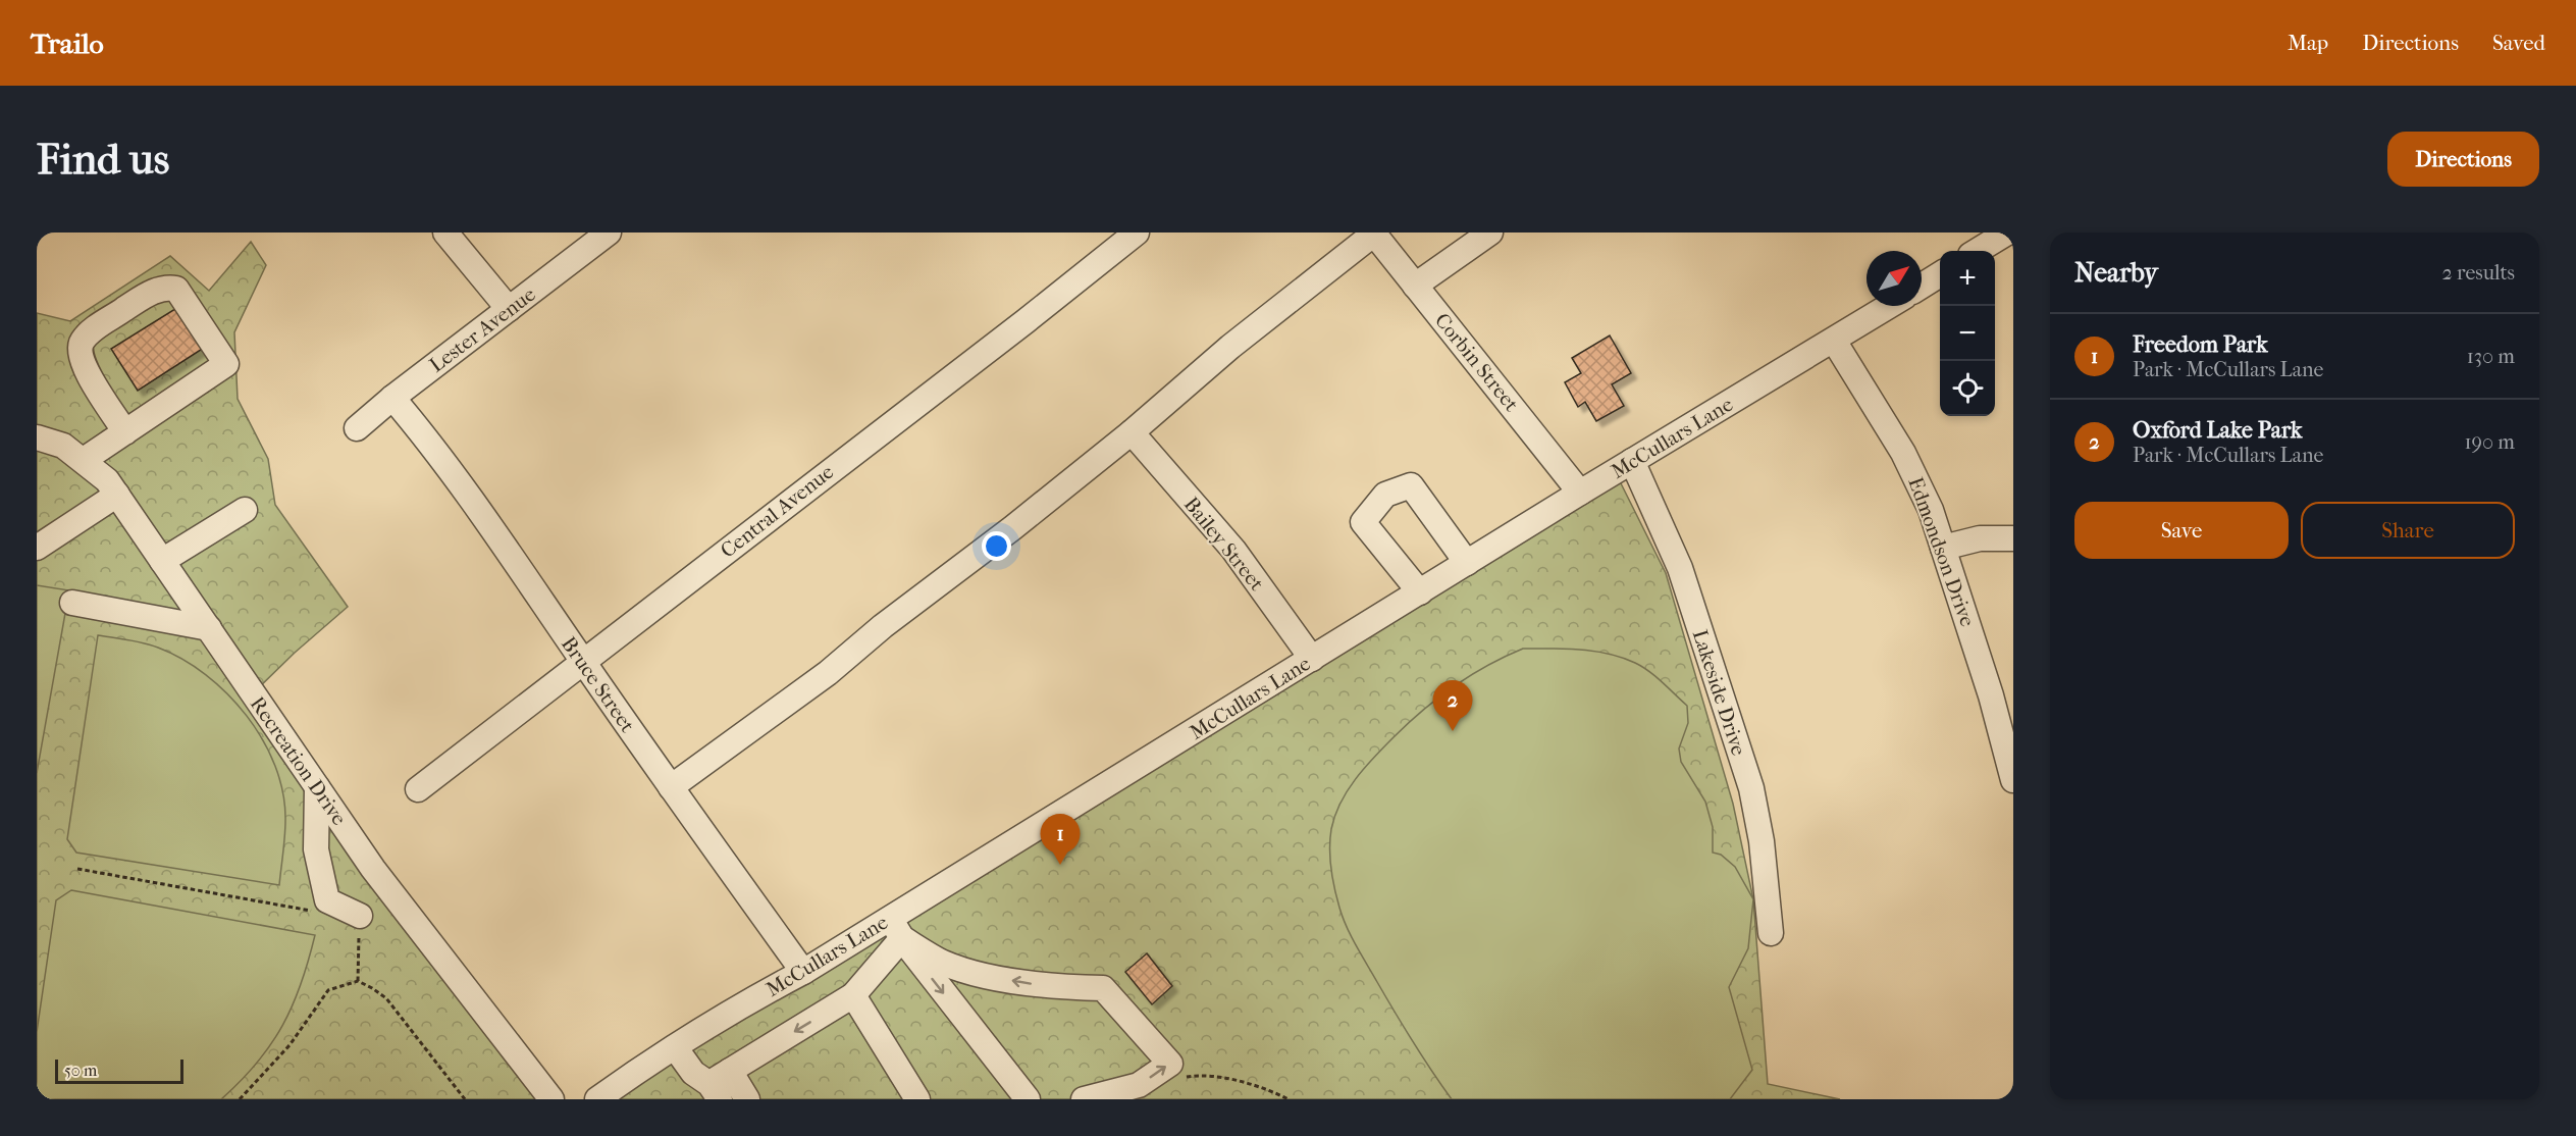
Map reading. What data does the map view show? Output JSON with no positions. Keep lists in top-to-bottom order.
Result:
{
  "streets": {
    "street": [
      "Lester Avenue",
      "Corbin Street",
      "McCullars Lane",
      "Central Avenue",
      "Bailey Street",
      "Edmondson Drive",
      "Bruce Street",
      "Lakeside Drive",
      "Recreation Drive"
    ]
  },
  "crossings": [
    ["Lester Avenue", "Bruce Street"],
    ["Corbin Street", "McCullars Lane"],
    ["McCullars Lane", "Bailey Street"],
    ["McCullars Lane", "Edmondson Drive"],
    ["McCullars Lane", "Bruce Street"],
    ["McCullars Lane", "Lakeside Drive"],
    ["Central Avenue", "Bruce Street"]
  ],
  "scale_bar": "50 m",
  "north": "top right",
  "page": {
    "header": "Trailo",
    "nav": ["Map", "Directions", "Saved"],
    "buttons": [
      "Directions",
      ["Save", "Share"]
    ],
    "title": "Find us",
    "heading": ["Nearby", "2 results"],
    "map_buttons": ["+", "−"],
    "list": [
      {
        "mark": "1",
        "name": "Freedom Park",
        "note": "Park · McCullars Lane",
        "value": "130 m"
      },
      {
        "mark": "2",
        "name": "Oxford Lake Park",
        "note": "Park · McCullars Lane",
        "value": "190 m"
      }
    ],
    "pins": ["2", "1"],
    "scale": "50 m"
  }
}
